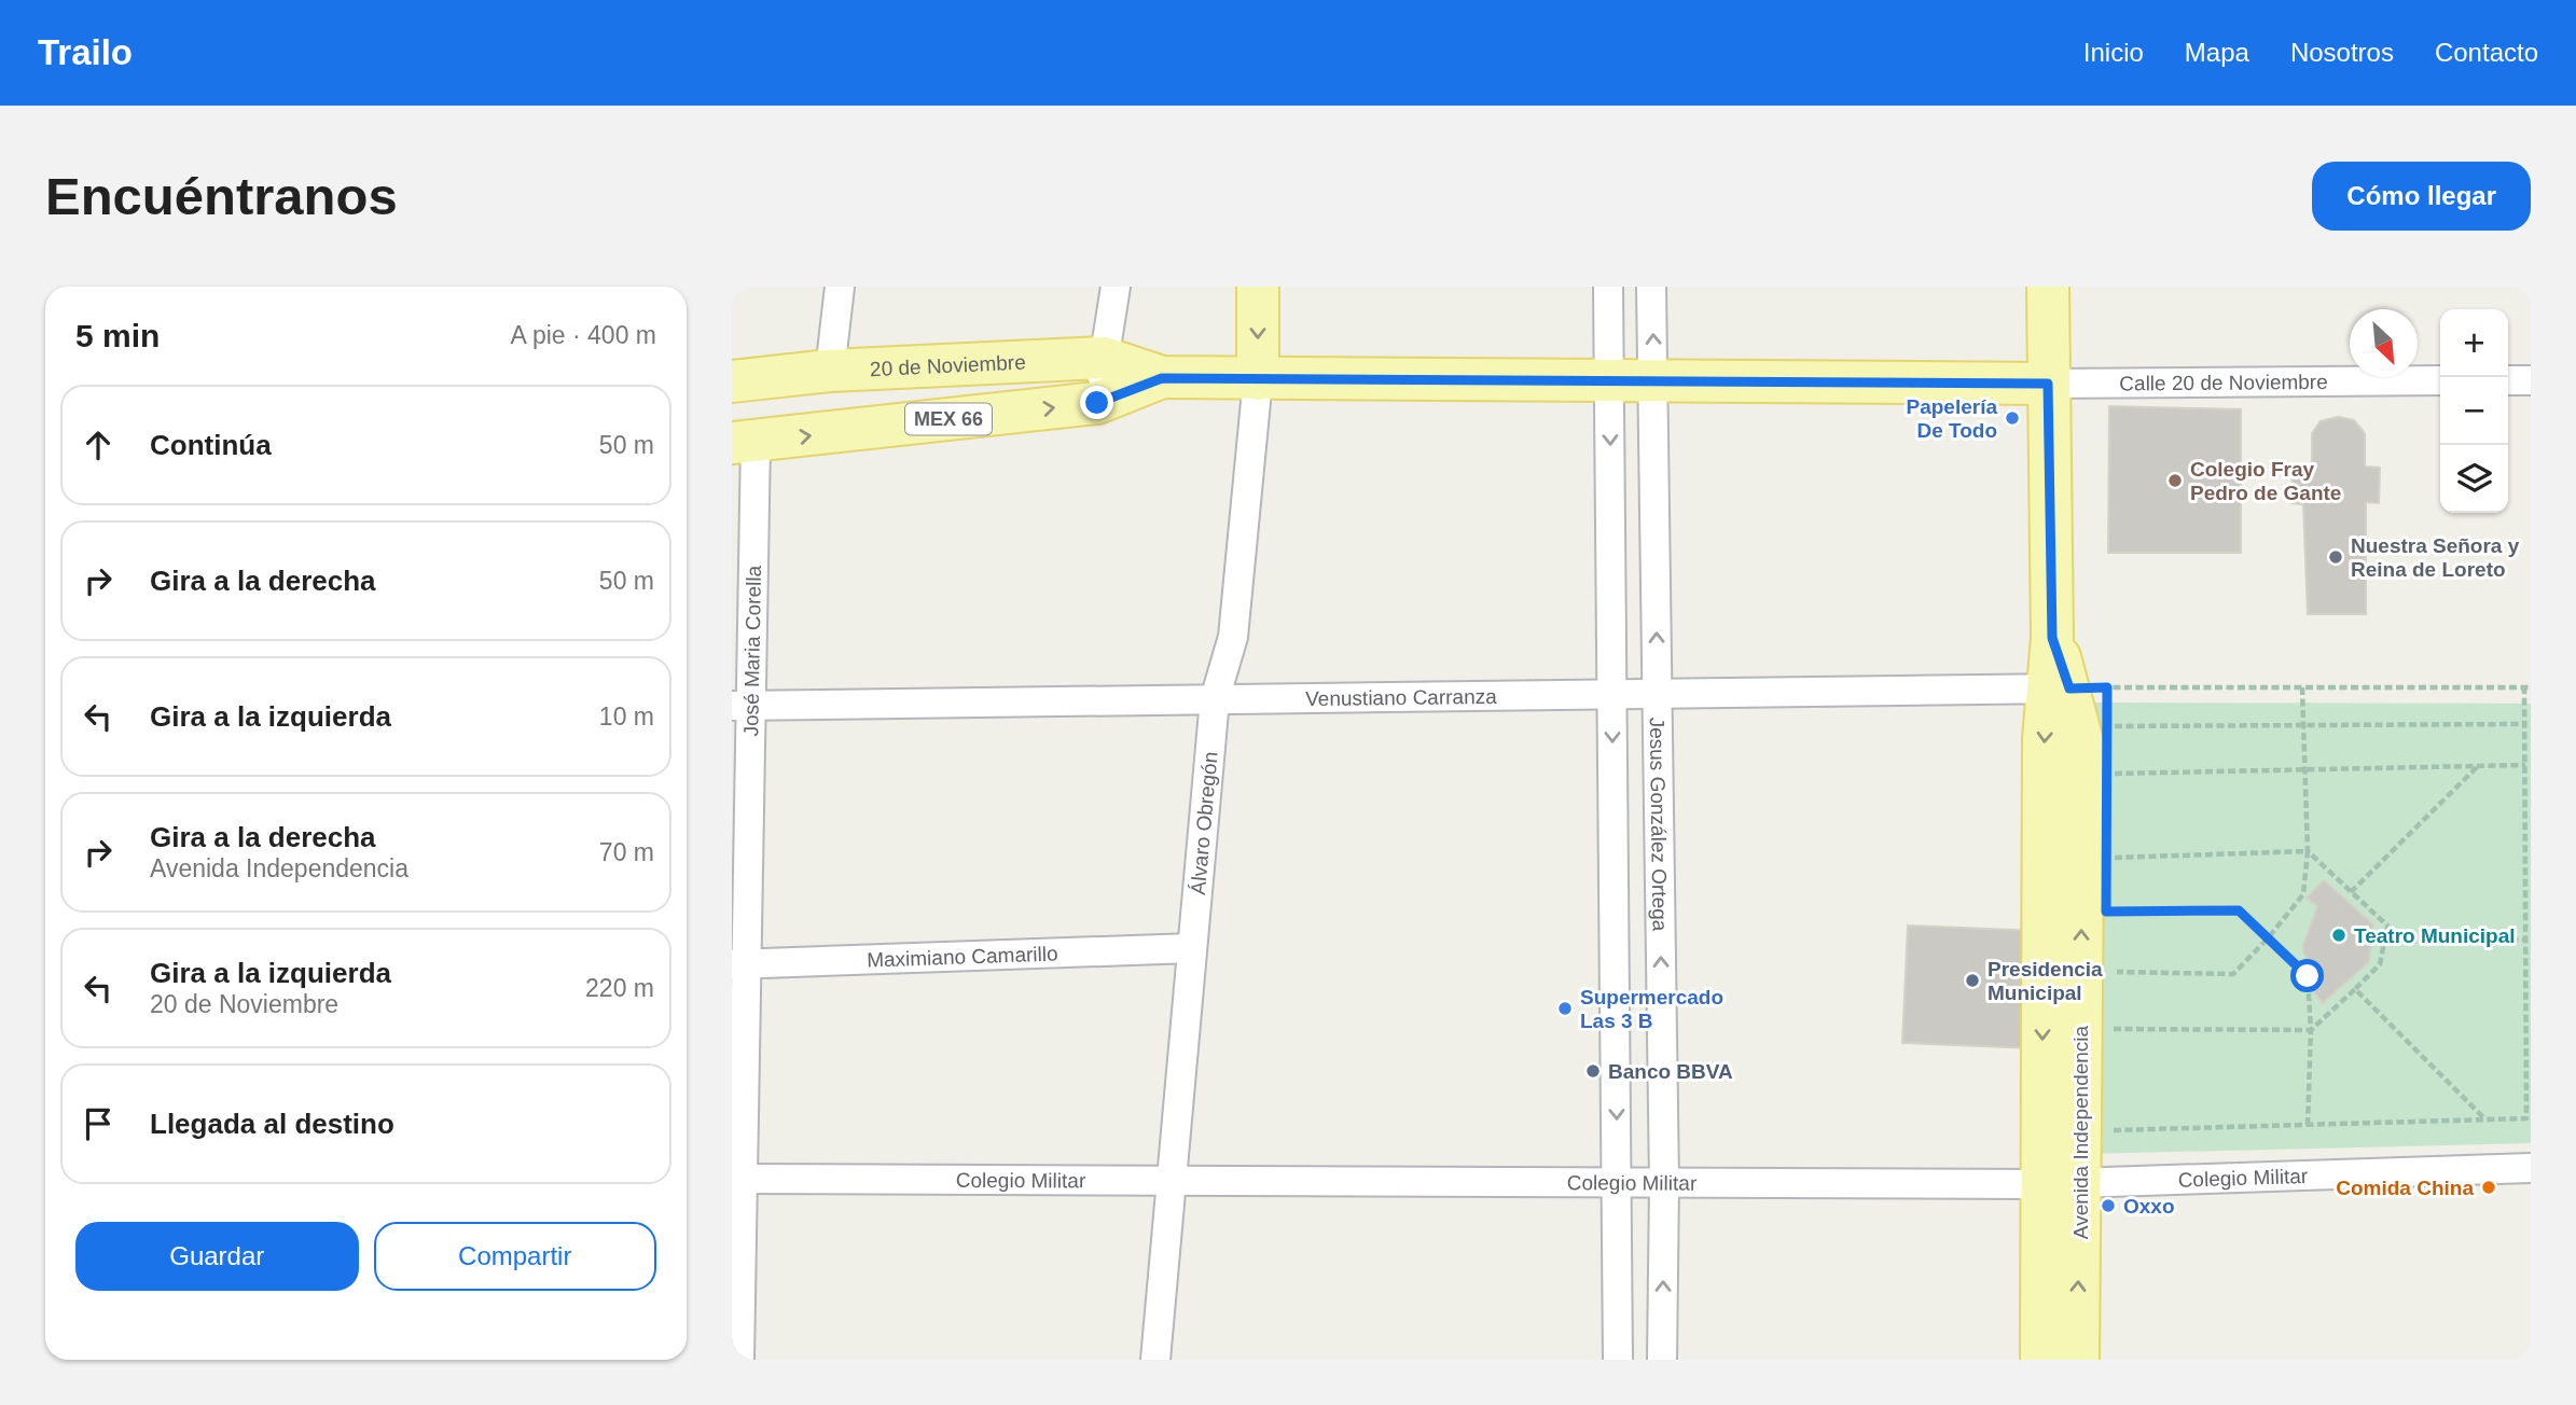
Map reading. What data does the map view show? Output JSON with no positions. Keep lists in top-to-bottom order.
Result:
{
  "streets": {
    "main road": [
      "20 de Noviembre",
      "MEX 66",
      "Álvaro Obregón",
      "Avenida Independencia"
    ],
    "street": [
      "Calle 20 de Noviembre",
      "José Maria Corella",
      "Venustiano Carranza",
      "Jesus González Ortega",
      "Maximiano Camarillo",
      "Colegio Militar"
    ]
  },
  "crossings": [
    ["20 de Noviembre", "Calle 20 de Noviembre"],
    ["20 de Noviembre", "José Maria Corella"],
    ["20 de Noviembre", "Álvaro Obregón"],
    ["20 de Noviembre", "Jesus González Ortega"],
    ["20 de Noviembre", "Avenida Independencia"],
    ["Calle 20 de Noviembre", "Avenida Independencia"],
    ["José Maria Corella", "Venustiano Carranza"],
    ["José Maria Corella", "Maximiano Camarillo"],
    ["José Maria Corella", "Colegio Militar"],
    ["Venustiano Carranza", "Álvaro Obregón"],
    ["Venustiano Carranza", "Jesus González Ortega"],
    ["Venustiano Carranza", "Avenida Independencia"],
    ["Álvaro Obregón", "Maximiano Camarillo"],
    ["Álvaro Obregón", "Colegio Militar"],
    ["Jesus González Ortega", "Colegio Militar"],
    ["Avenida Independencia", "Colegio Militar"]
  ],
  "places": [
    "Papelería De Todo",
    "Colegio Fray Pedro de Gante",
    "Nuestra Señora y Reina de Loreto",
    "Teatro Municipal",
    "Presidencia Municipal",
    "Supermercado Las 3 B",
    "Banco BBVA",
    "Comida China",
    "Oxxo"
  ],
  "north": "bottom right",
  "page": {
    "header": "Trailo",
    "nav": [
      "Inicio",
      "Mapa",
      "Nosotros",
      "Contacto"
    ],
    "buttons": [
      "Cómo llegar",
      ["Guardar", "Compartir"]
    ],
    "title": "Encuéntranos",
    "heading": ["5 min", "A pie · 400 m"],
    "map_buttons": ["+", "−"],
    "list": [
      ["Continúa", "50 m"],
      ["Gira a la derecha", "50 m"],
      ["Gira a la izquierda", "10 m"],
      ["Gira a la derecha", "Avenida Independencia", "70 m"],
      ["Gira a la izquierda", "20 de Noviembre", "220 m"],
      "Llegada al destino"
    ]
  }
}
